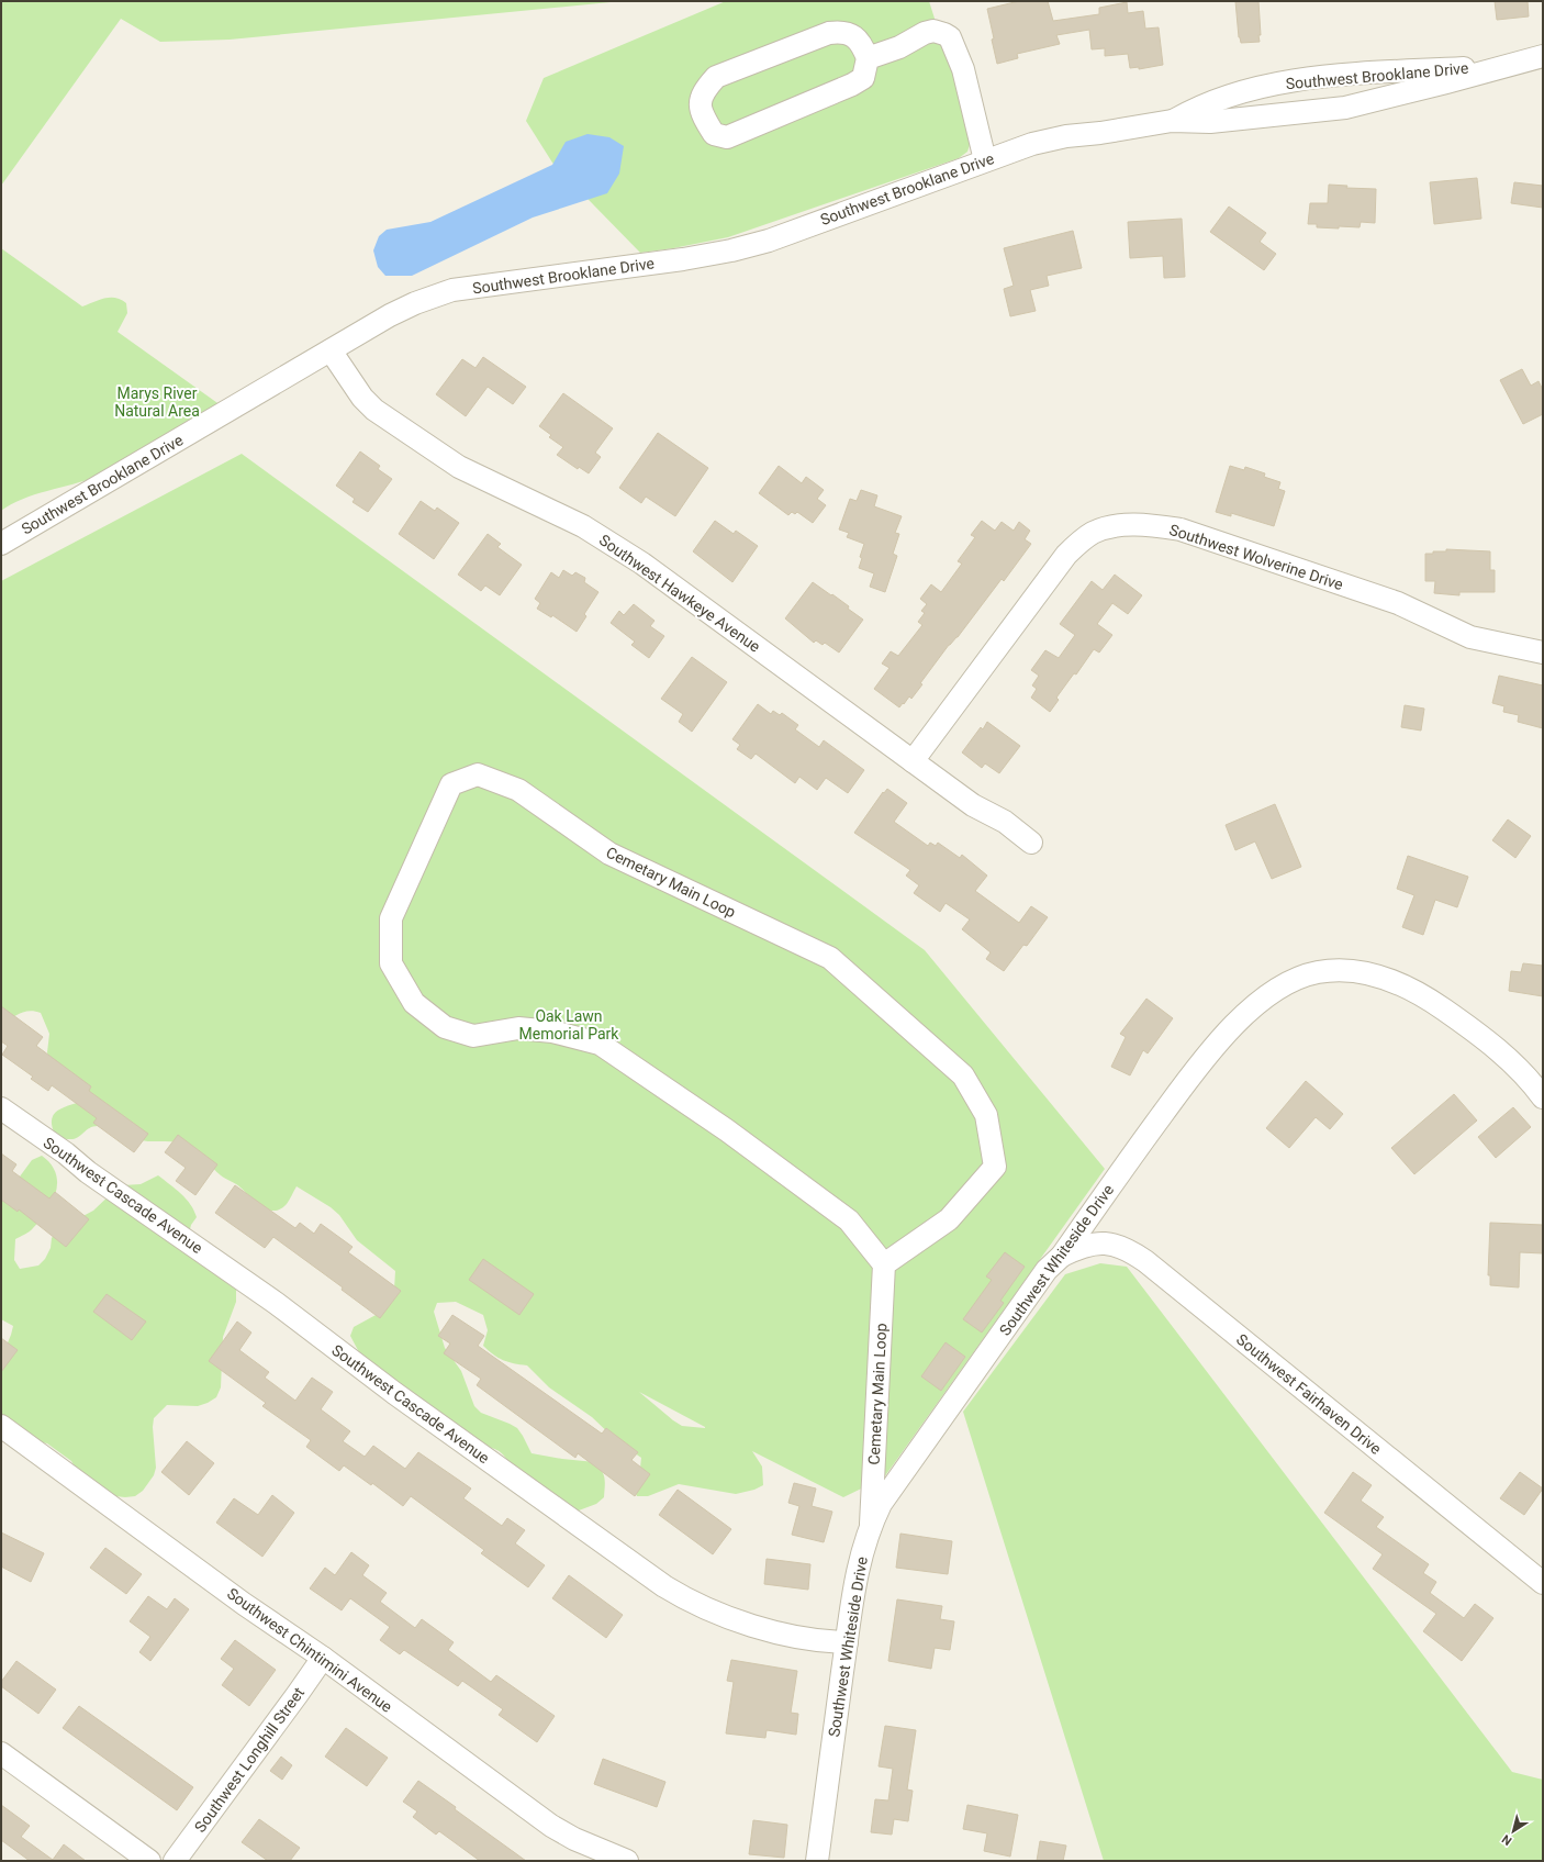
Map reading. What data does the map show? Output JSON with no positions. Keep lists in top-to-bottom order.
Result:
{
  "streets": {
    "street": [
      "Southwest Brooklane Drive",
      "Southwest Wolverine Drive",
      "Southwest Hawkeye Avenue",
      "Cemetary Main Loop",
      "Southwest Cascade Avenue",
      "Southwest Whiteside Drive",
      "Southwest Fairhaven Drive",
      "Southwest Chintimini Avenue",
      "Southwest Longhill Street"
    ]
  },
  "crossings": [
    ["Southwest Brooklane Drive", "Southwest Hawkeye Avenue"],
    ["Southwest Wolverine Drive", "Southwest Hawkeye Avenue"],
    ["Cemetary Main Loop", "Southwest Whiteside Drive"],
    ["Southwest Cascade Avenue", "Southwest Whiteside Drive"],
    ["Southwest Whiteside Drive", "Southwest Fairhaven Drive"],
    ["Southwest Chintimini Avenue", "Southwest Longhill Street"]
  ],
  "parks": ["Marys River Natural Area", "Oak Lawn Memorial Park"],
  "north": "bottom left"
}
